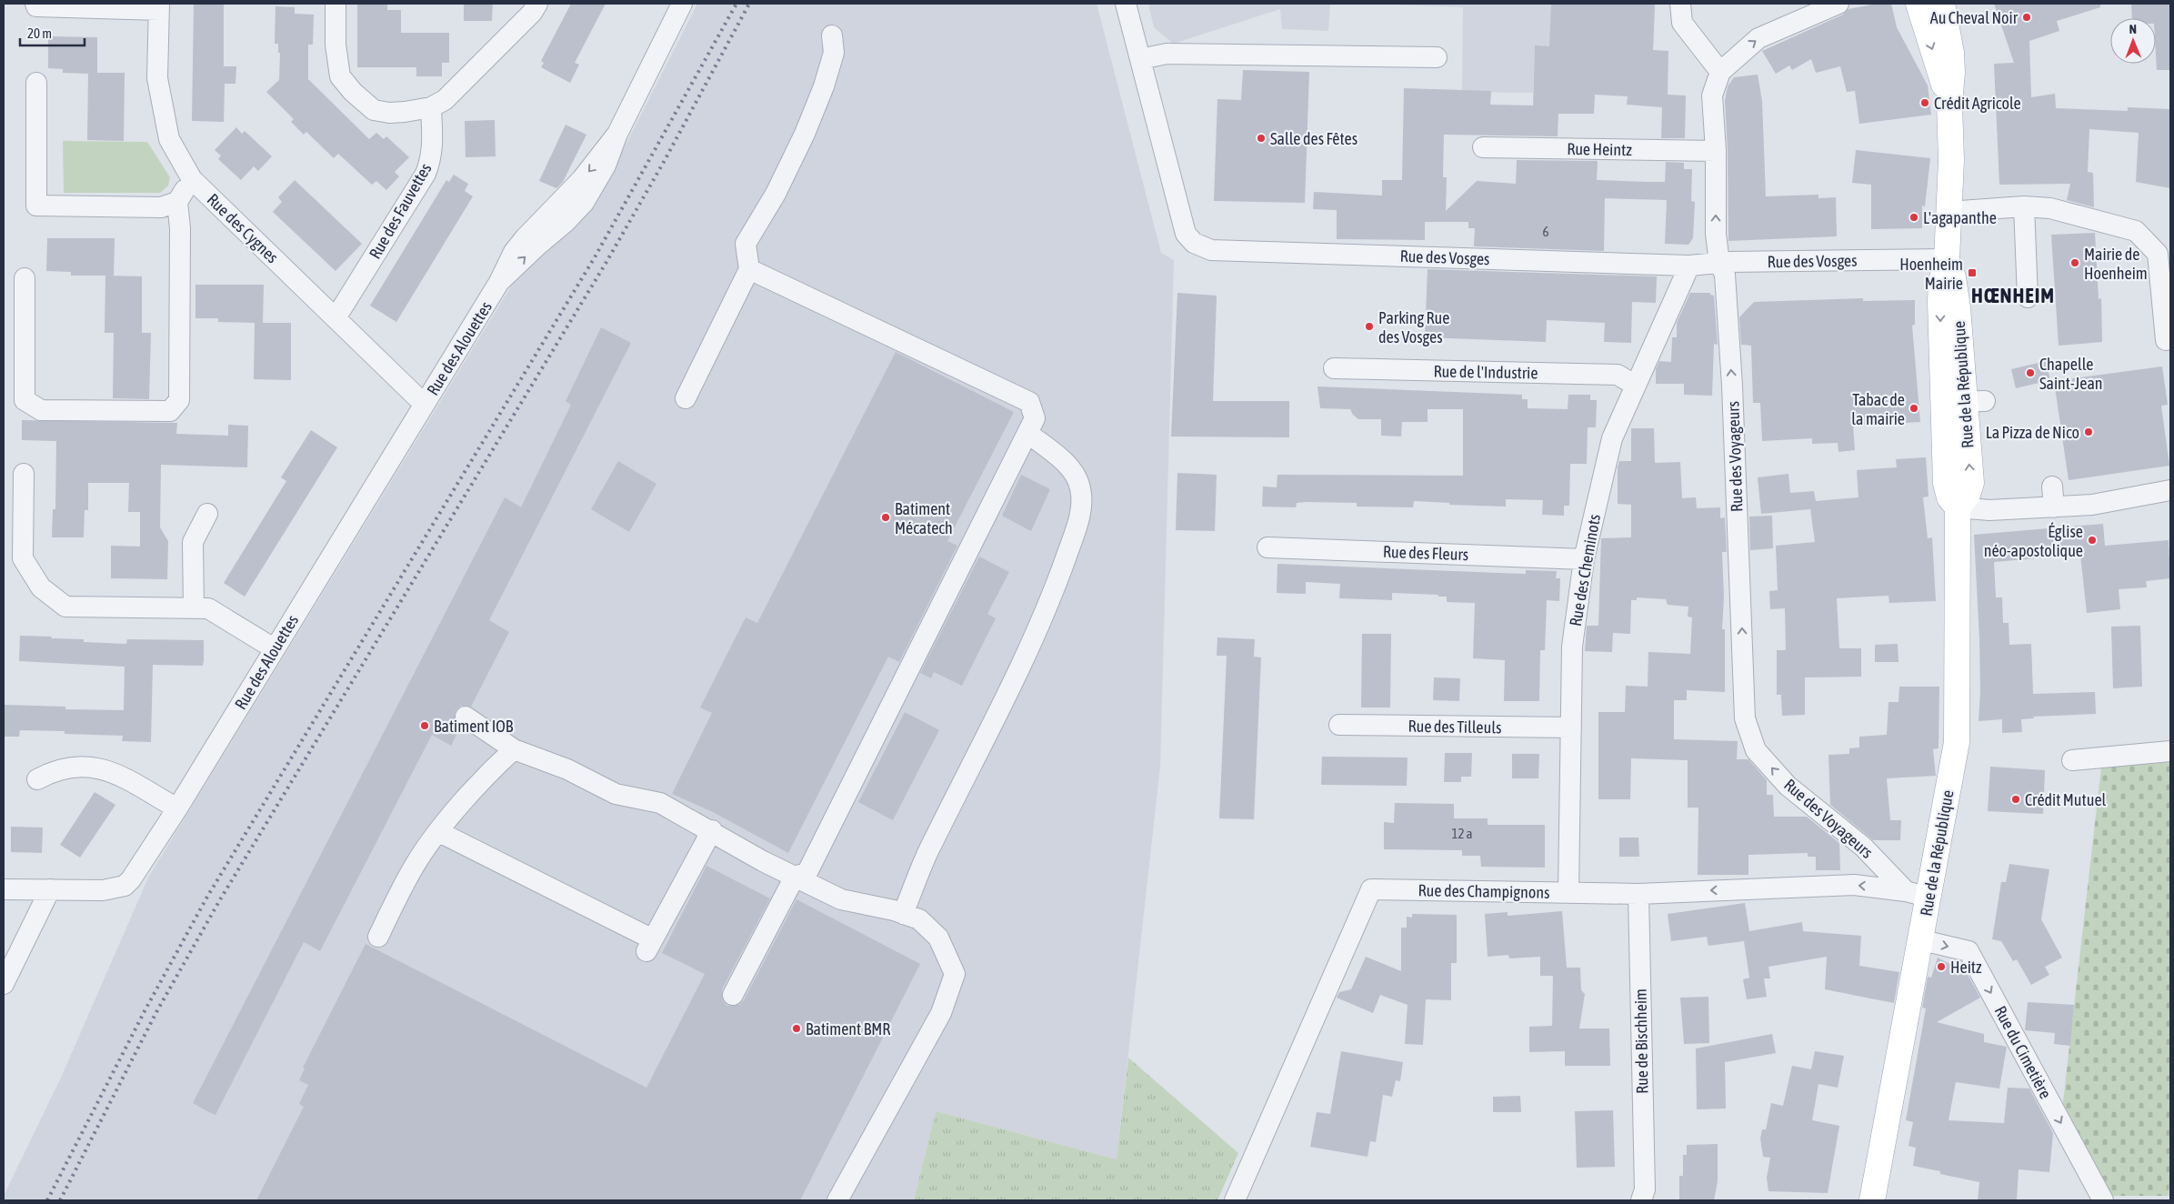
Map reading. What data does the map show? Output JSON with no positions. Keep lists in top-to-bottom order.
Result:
{
  "streets": {
    "main road": ["Rue de la République"],
    "street": [
      "Rue Heintz",
      "Rue des Fauvettes",
      "Rue des Cygnes",
      "Rue des Vosges",
      "Rue des Alouettes",
      "Rue de l'Industrie",
      "Rue des Voyageurs",
      "Rue des Fleurs",
      "Rue des Cheminots",
      "Rue des Tilleuls",
      "Rue des Champignons",
      "Rue de Bischheim",
      "Rue du Cimetière"
    ]
  },
  "crossings": [
    ["Rue Heintz", "Rue des Voyageurs"],
    ["Rue des Fauvettes", "Rue des Cygnes"],
    ["Rue des Cygnes", "Rue des Alouettes"],
    ["Rue des Vosges", "Rue de la République"],
    ["Rue des Vosges", "Rue des Voyageurs"],
    ["Rue des Vosges", "Rue des Cheminots"],
    ["Rue de l'Industrie", "Rue des Cheminots"],
    ["Rue de la République", "Rue du Cimetière"],
    ["Rue des Voyageurs", "Rue des Champignons"],
    ["Rue des Fleurs", "Rue des Cheminots"],
    ["Rue des Cheminots", "Rue des Tilleuls"],
    ["Rue des Cheminots", "Rue des Champignons"],
    ["Rue des Champignons", "Rue de Bischheim"]
  ],
  "one_way": ["Rue des Voyageurs", "Rue du Cimetière"],
  "districts": ["HŒNHEIM"],
  "places": {
    "other": [
      "Au Cheval Noir",
      "Crédit Agricole",
      "Salle des Fêtes",
      "L'agapanthe",
      "Mairie de Hoenheim",
      "Parking Rue des Vosges",
      "Chapelle Saint-Jean",
      "Tabac de la mairie",
      "La Pizza de Nico",
      "Batiment Mécatech",
      "Église néo-apostolique",
      "Batiment IOB",
      "Crédit Mutuel",
      "Heitz",
      "Batiment BMR"
    ],
    "transit": ["Hoenheim Mairie"]
  },
  "house_numbers": ["6", "12 a"],
  "scale_bar": "20 m",
  "north": "top"
}
